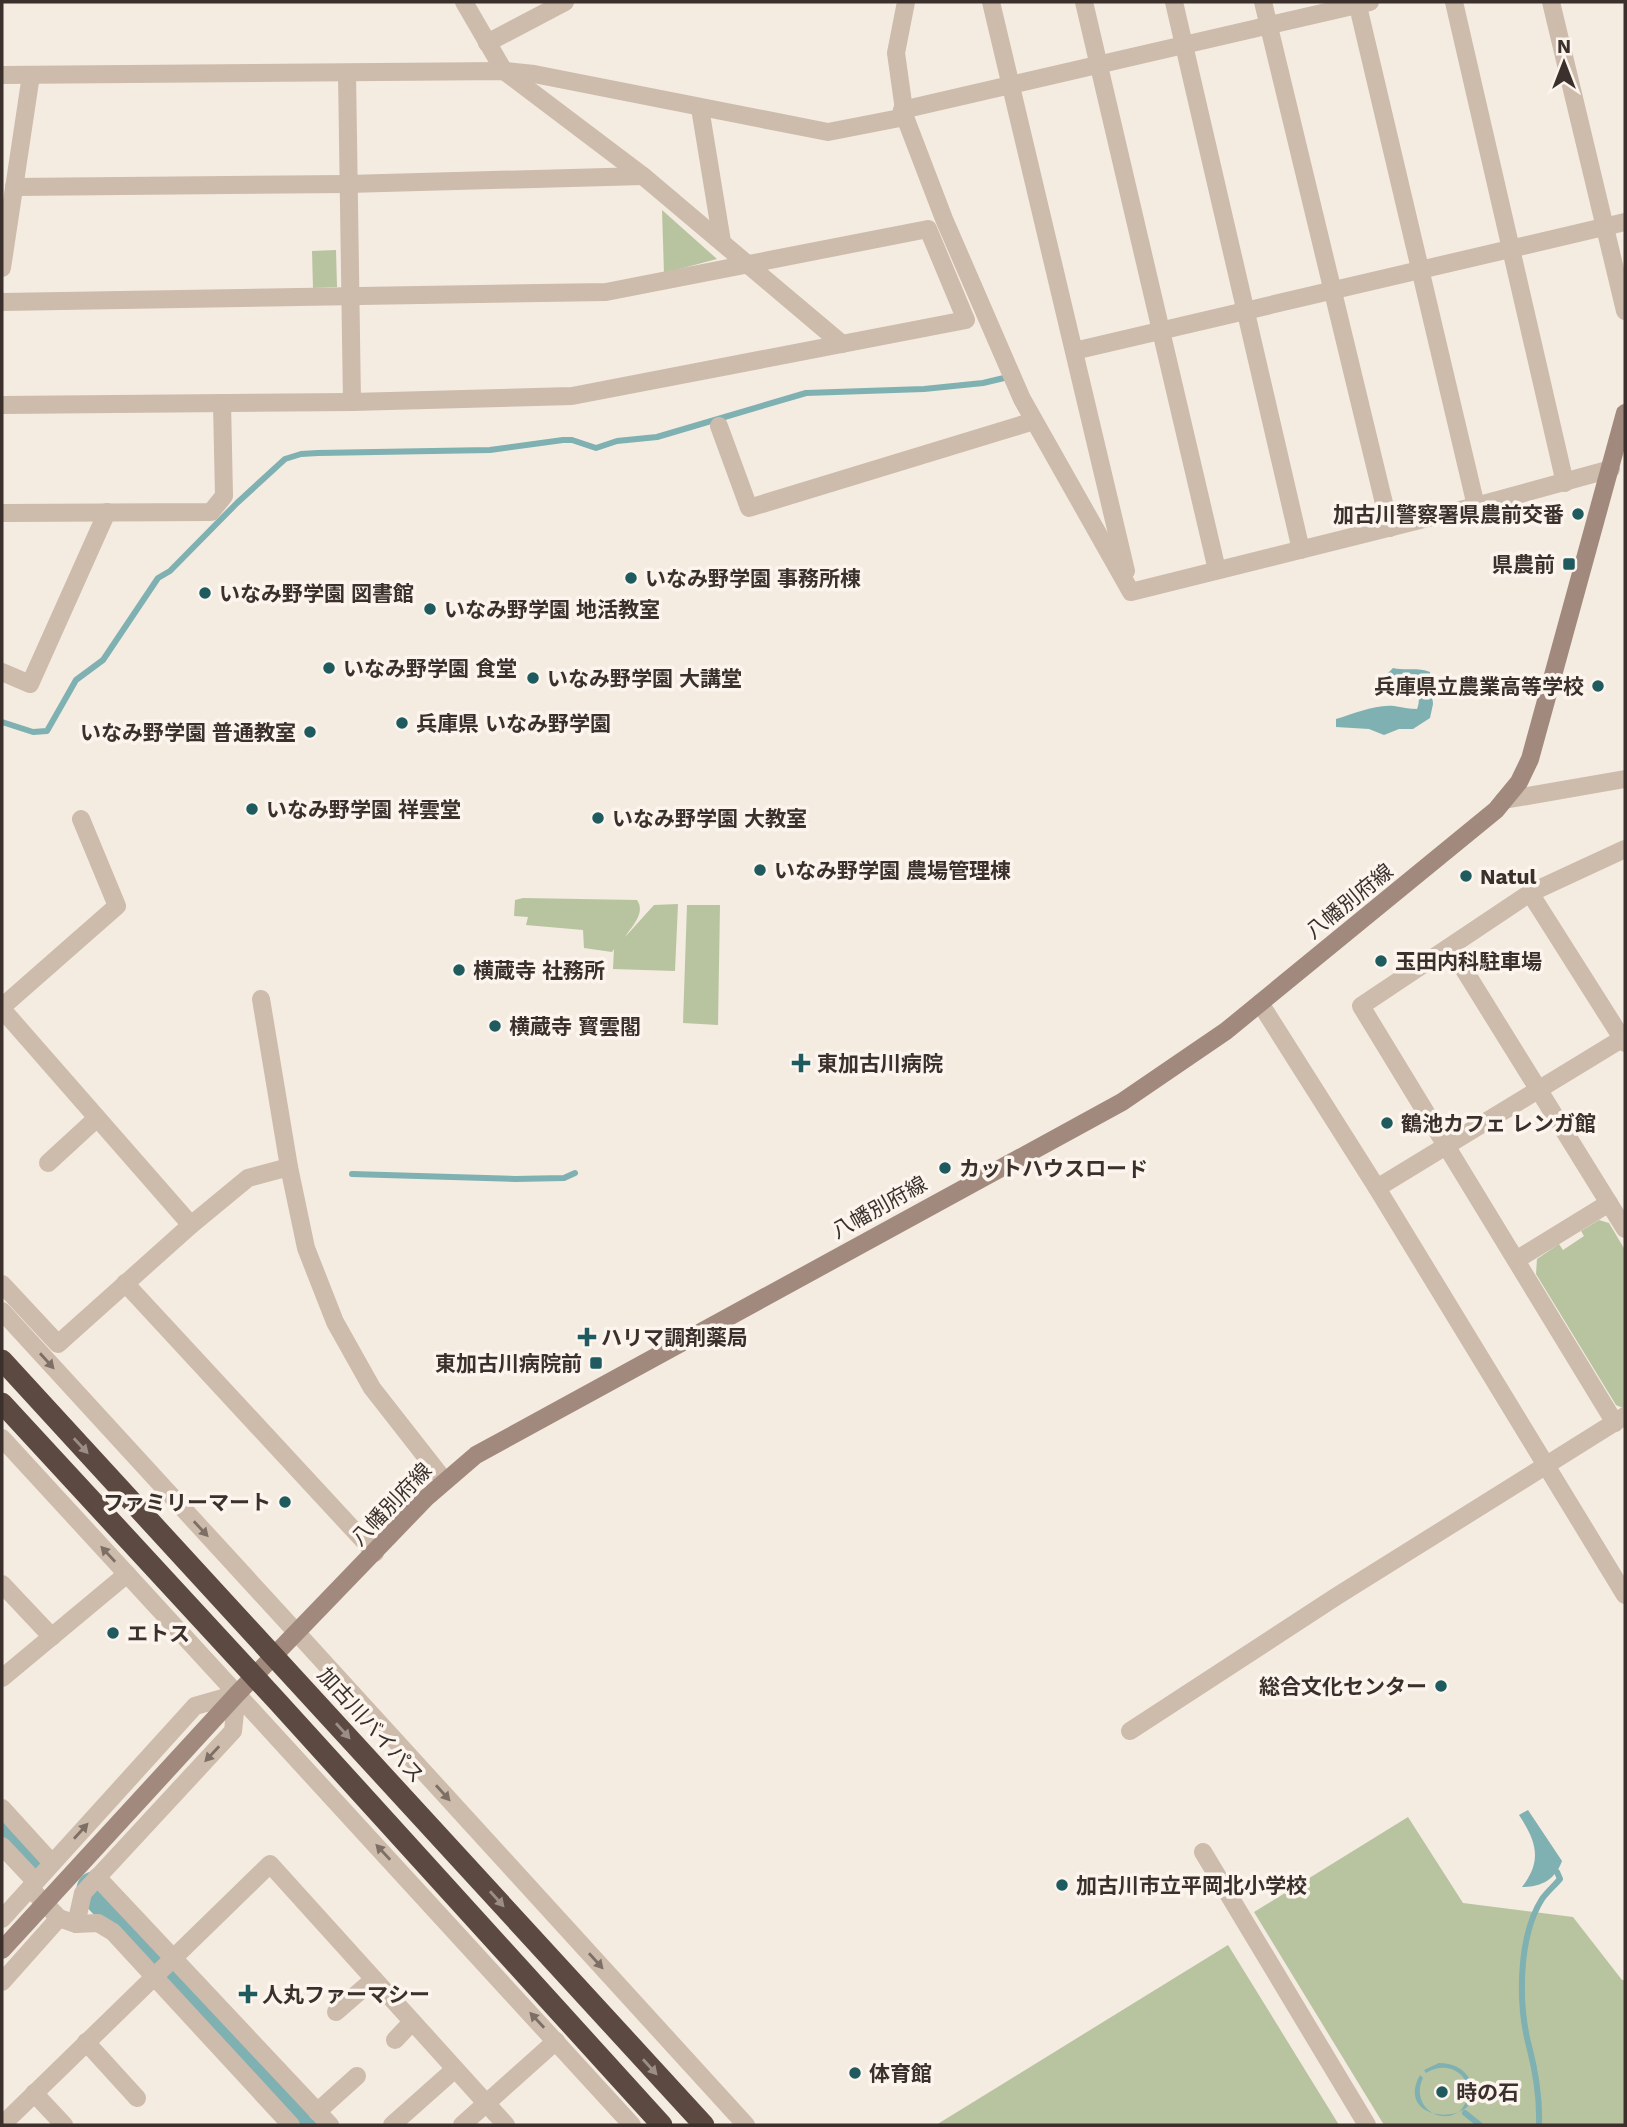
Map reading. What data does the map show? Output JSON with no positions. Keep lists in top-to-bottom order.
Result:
{
  "streets": {
    "highway": ["加古川バイパス"],
    "main road": ["八幡別府線"]
  },
  "places": {
    "other": [
      "加古川警察署県農前交番",
      "いなみ野学園 事務所棟",
      "いなみ野学園 図書館",
      "いなみ野学園 地活教室",
      "いなみ野学園 食堂",
      "いなみ野学園 大講堂",
      "兵庫県立農業高等学校",
      "兵庫県 いなみ野学園",
      "いなみ野学園 普通教室",
      "いなみ野学園 祥雲堂",
      "いなみ野学園 大教室",
      "いなみ野学園 農場管理棟",
      "Natul",
      "玉田内科駐車場",
      "横蔵寺 社務所",
      "横蔵寺 寳雲閣",
      "鶴池カフェ レンガ館",
      "カットハウスロード",
      "ファミリーマート",
      "エトス",
      "総合文化センター",
      "加古川市立平岡北小学校",
      "体育館",
      "時の石"
    ],
    "transit": ["県農前", "東加古川病院前"],
    "health": ["東加古川病院", "ハリマ調剤薬局", "人丸ファーマシー"]
  },
  "north": "top"
}
